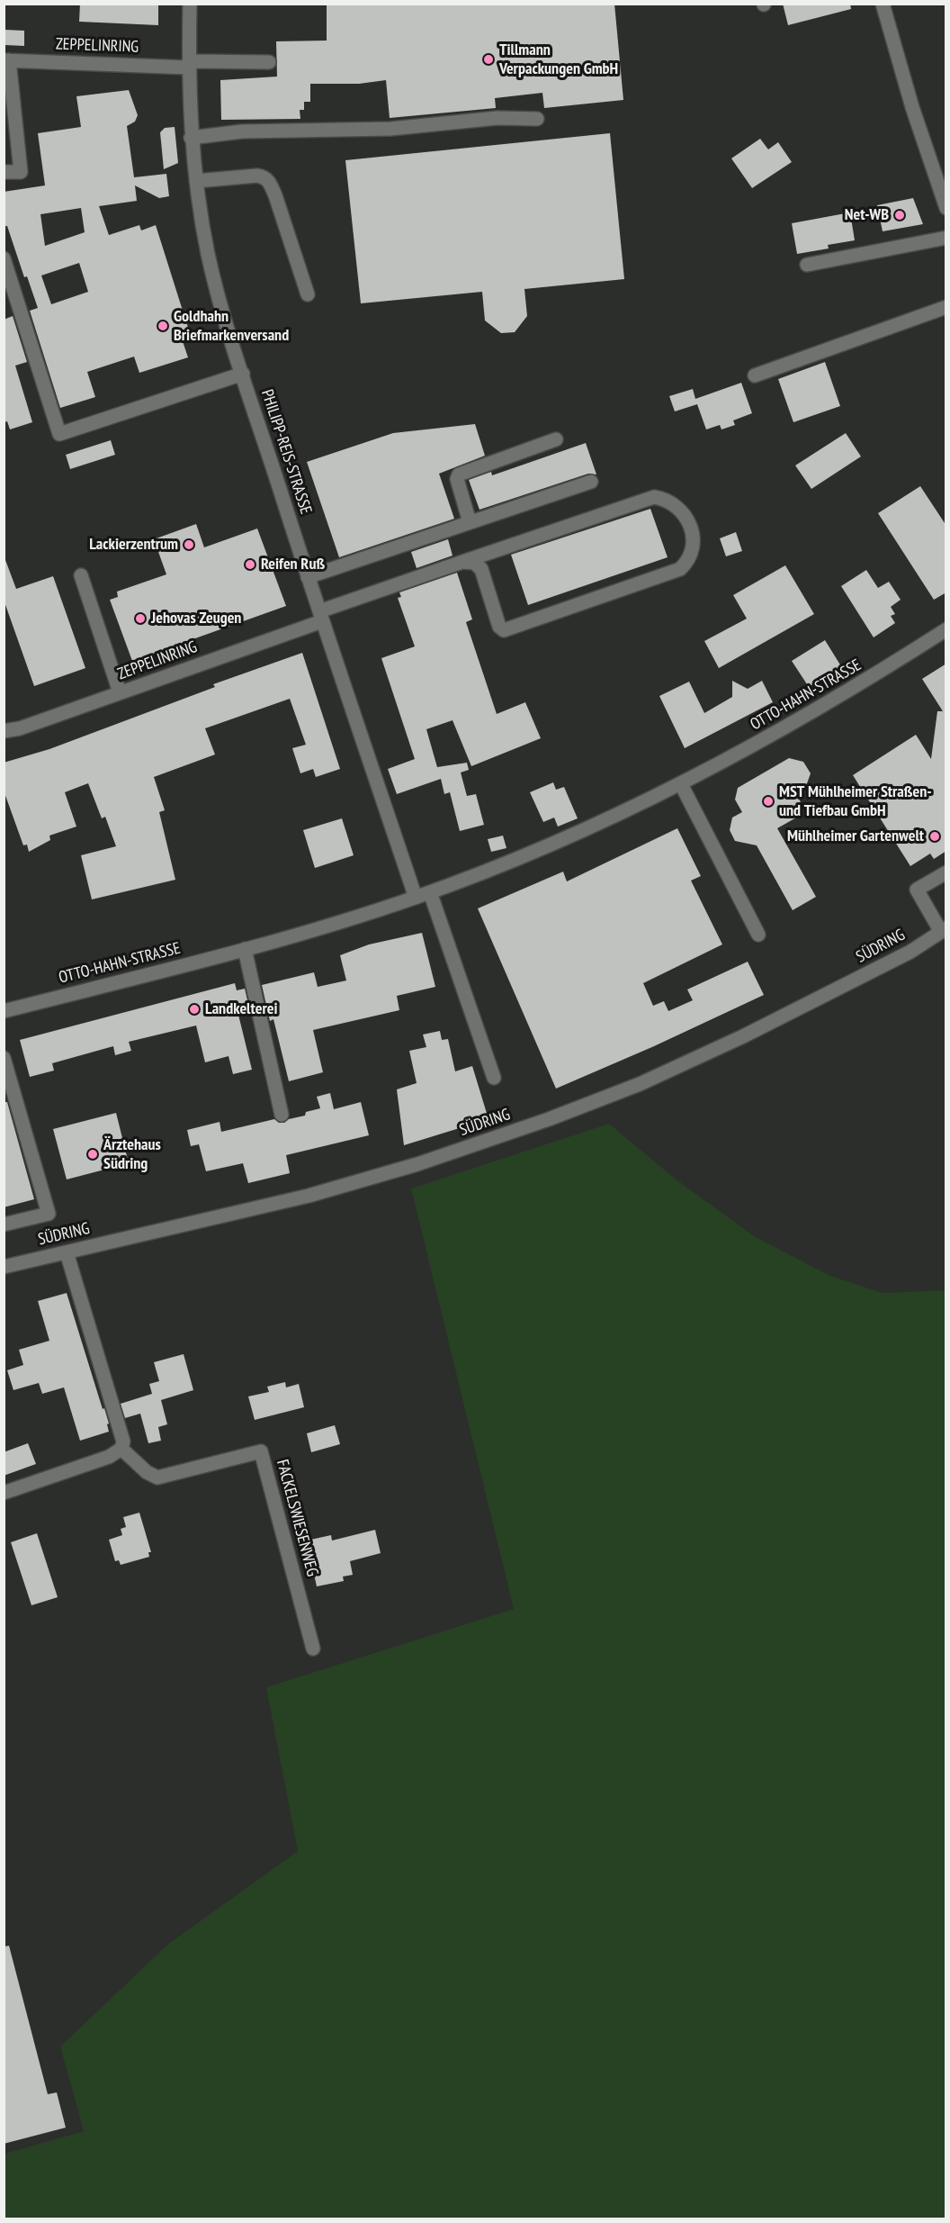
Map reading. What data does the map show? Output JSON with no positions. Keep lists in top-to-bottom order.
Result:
{
  "streets": {
    "street": [
      "ZEPPELINRING",
      "PHILIPP-REIS-STRASSE",
      "OTTO-HAHN-STRASSE",
      "SÜDRING",
      "FACKELSWIESENWEG"
    ]
  },
  "crossings": [
    ["ZEPPELINRING", "PHILIPP-REIS-STRASSE"],
    ["PHILIPP-REIS-STRASSE", "OTTO-HAHN-STRASSE"]
  ],
  "places": [
    "Tillmann Verpackungen GmbH",
    "Net-WB",
    "Goldhahn Briefmarkenversand",
    "Lackierzentrum",
    "Reifen Ruß",
    "Jehovas Zeugen",
    "MST Mühlheimer Straßen- und Tiefbau GmbH",
    "Mühlheimer Gartenwelt",
    "Landkelterei",
    "Ärztehaus Südring"
  ]
}
